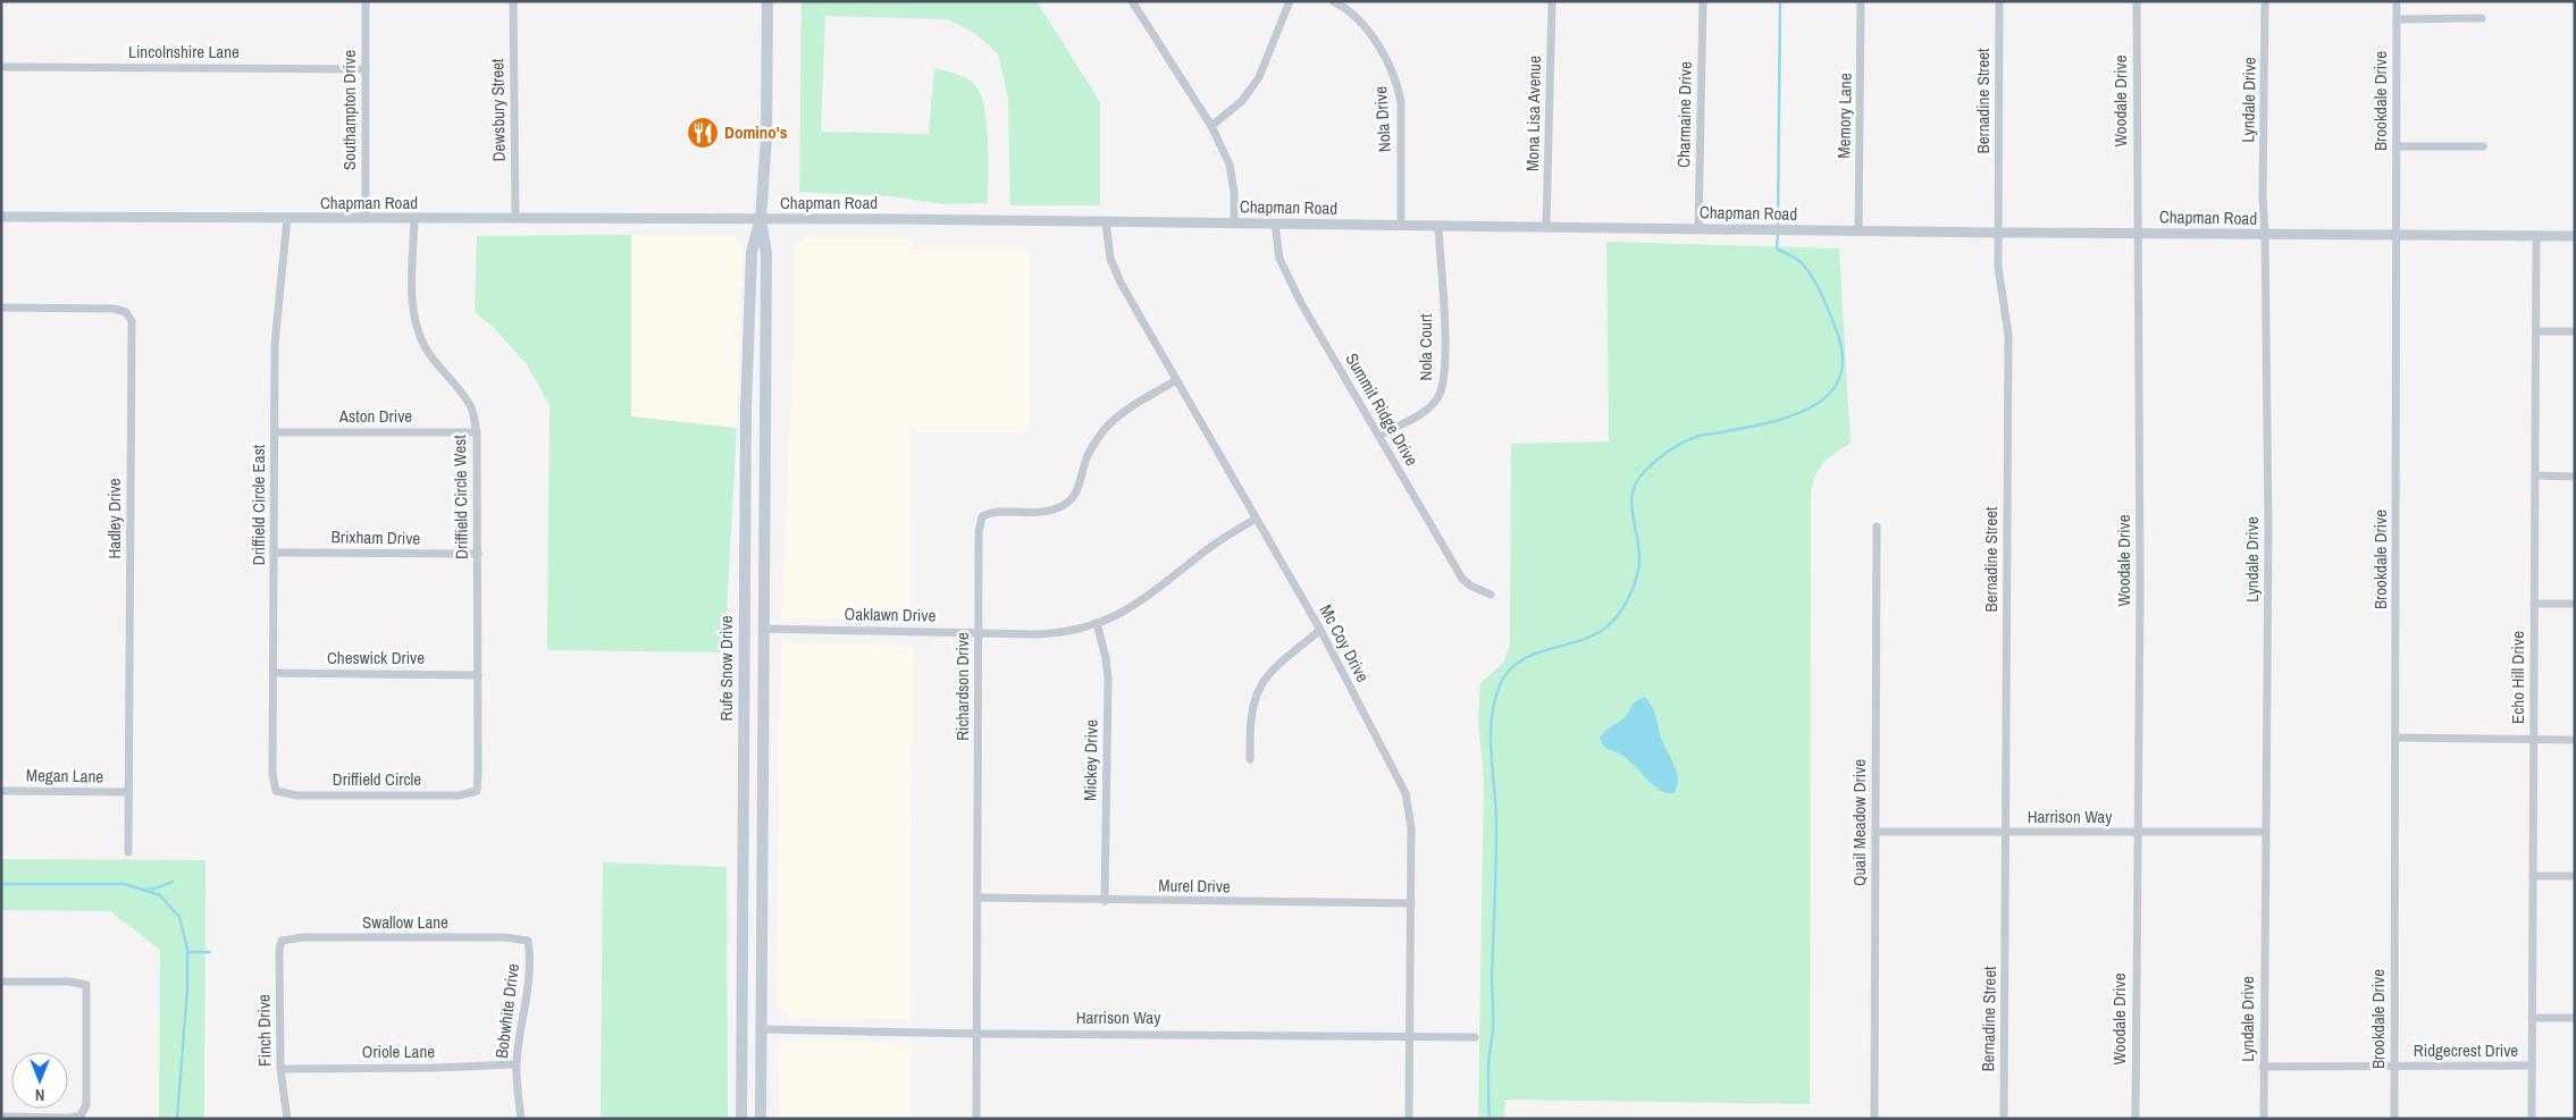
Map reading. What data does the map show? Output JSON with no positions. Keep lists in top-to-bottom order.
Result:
{
  "streets": {
    "main road": ["Rufe Snow Drive"],
    "street": [
      "Lincolnshire Lane",
      "Lyndale Drive",
      "Bernadine Street",
      "Woodale Drive",
      "Brookdale Drive",
      "Southampton Drive",
      "Dewsbury Street",
      "Mona Lisa Avenue",
      "Charmaine Drive",
      "Memory Lane",
      "Nola Drive",
      "Chapman Road",
      "Nola Court",
      "Summit Ridge Drive",
      "Aston Drive",
      "Driffield Circle West",
      "Driffield Circle East",
      "Hadley Drive",
      "Brixham Drive",
      "Oaklawn Drive",
      "Mc Coy Drive",
      "Cheswick Drive",
      "Echo Hill Drive",
      "Richardson Drive",
      "Mickey Drive",
      "Megan Lane",
      "Driffield Circle",
      "Harrison Way",
      "Quail Meadow Drive",
      "Murel Drive",
      "Swallow Lane",
      "Bobwhite Drive",
      "Finch Drive",
      "Ridgecrest Drive",
      "Oriole Lane"
    ]
  },
  "crossings": [
    ["Lincolnshire Lane", "Southampton Drive"],
    ["Lyndale Drive", "Chapman Road"],
    ["Lyndale Drive", "Harrison Way"],
    ["Lyndale Drive", "Ridgecrest Drive"],
    ["Bernadine Street", "Chapman Road"],
    ["Bernadine Street", "Harrison Way"],
    ["Woodale Drive", "Chapman Road"],
    ["Woodale Drive", "Harrison Way"],
    ["Brookdale Drive", "Chapman Road"],
    ["Brookdale Drive", "Ridgecrest Drive"],
    ["Southampton Drive", "Chapman Road"],
    ["Dewsbury Street", "Chapman Road"],
    ["Mona Lisa Avenue", "Chapman Road"],
    ["Charmaine Drive", "Chapman Road"],
    ["Memory Lane", "Chapman Road"],
    ["Nola Drive", "Chapman Road"],
    ["Chapman Road", "Nola Court"],
    ["Chapman Road", "Summit Ridge Drive"],
    ["Chapman Road", "Driffield Circle West"],
    ["Chapman Road", "Driffield Circle East"],
    ["Chapman Road", "Mc Coy Drive"],
    ["Chapman Road", "Rufe Snow Drive"],
    ["Chapman Road", "Echo Hill Drive"],
    ["Nola Court", "Summit Ridge Drive"],
    ["Aston Drive", "Driffield Circle West"],
    ["Aston Drive", "Driffield Circle East"],
    ["Driffield Circle West", "Brixham Drive"],
    ["Driffield Circle West", "Cheswick Drive"],
    ["Driffield Circle West", "Driffield Circle"],
    ["Driffield Circle East", "Brixham Drive"],
    ["Driffield Circle East", "Cheswick Drive"],
    ["Driffield Circle East", "Driffield Circle"],
    ["Hadley Drive", "Megan Lane"],
    ["Oaklawn Drive", "Mc Coy Drive"],
    ["Oaklawn Drive", "Rufe Snow Drive"],
    ["Oaklawn Drive", "Richardson Drive"],
    ["Oaklawn Drive", "Mickey Drive"],
    ["Mc Coy Drive", "Richardson Drive"],
    ["Mc Coy Drive", "Harrison Way"],
    ["Mc Coy Drive", "Murel Drive"],
    ["Rufe Snow Drive", "Harrison Way"],
    ["Echo Hill Drive", "Ridgecrest Drive"],
    ["Richardson Drive", "Harrison Way"],
    ["Richardson Drive", "Murel Drive"],
    ["Mickey Drive", "Murel Drive"],
    ["Harrison Way", "Quail Meadow Drive"],
    ["Swallow Lane", "Bobwhite Drive"],
    ["Swallow Lane", "Finch Drive"],
    ["Bobwhite Drive", "Oriole Lane"],
    ["Finch Drive", "Oriole Lane"]
  ],
  "places": {
    "restaurant": ["Domino's"]
  },
  "north": "bottom"
}
